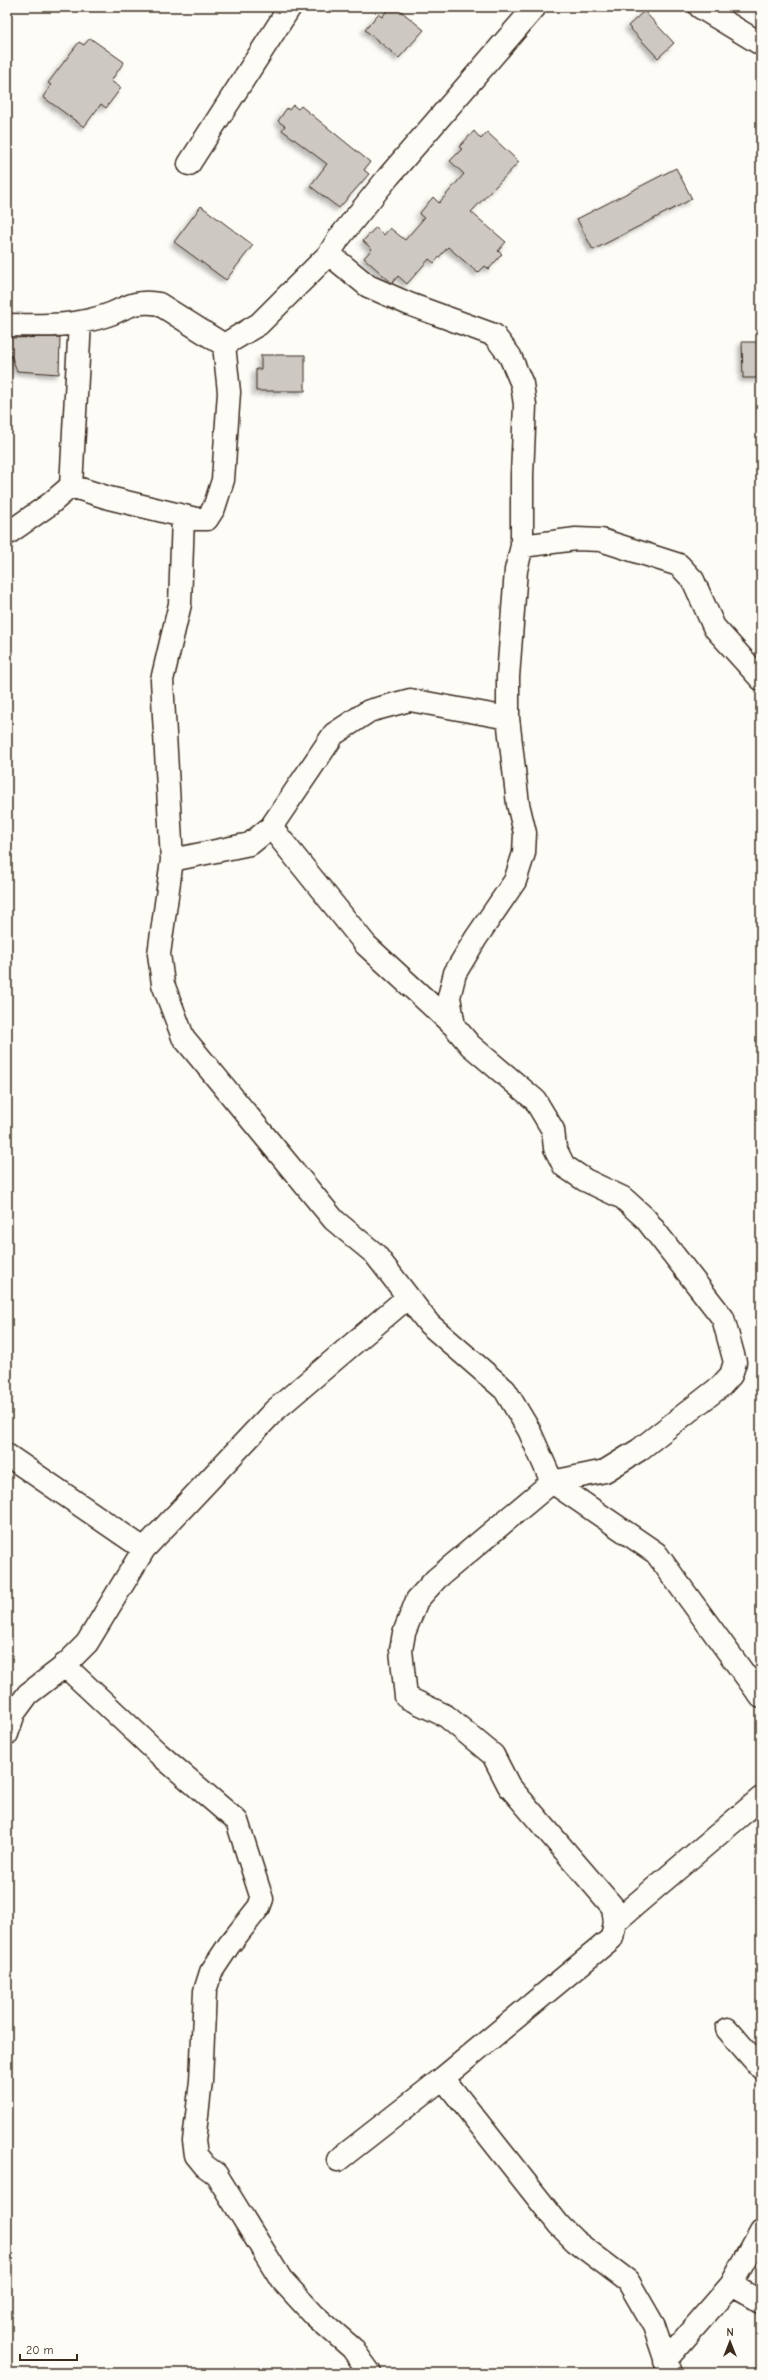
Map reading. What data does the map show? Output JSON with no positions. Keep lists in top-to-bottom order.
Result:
{
  "scale_bar": "20 m",
  "north": "top"
}
